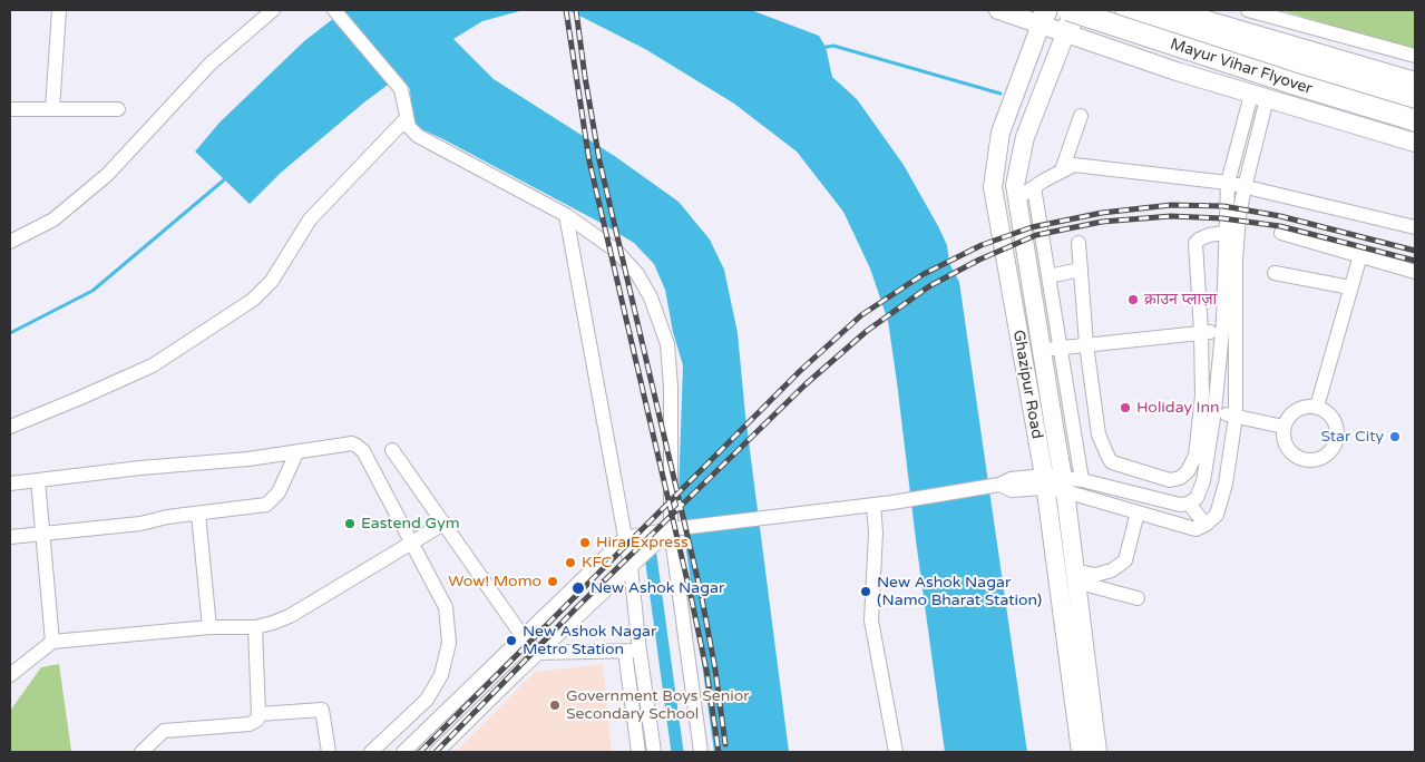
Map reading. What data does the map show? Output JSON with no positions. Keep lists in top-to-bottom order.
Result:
{
  "streets": {
    "highway": ["Mayur Vihar Flyover"],
    "main road": ["Ghazipur Road"]
  },
  "places": [
    "क्राउन प्लाज़ा",
    "Holiday Inn",
    "Star City",
    "Eastend Gym",
    "Hira Express",
    "KFC",
    "Wow! Momo",
    "New Ashok Nagar",
    "New Ashok Nagar (Namo Bharat Station)",
    "New Ashok Nagar Metro Station",
    "Government Boys Senior Secondary School"
  ]
}
